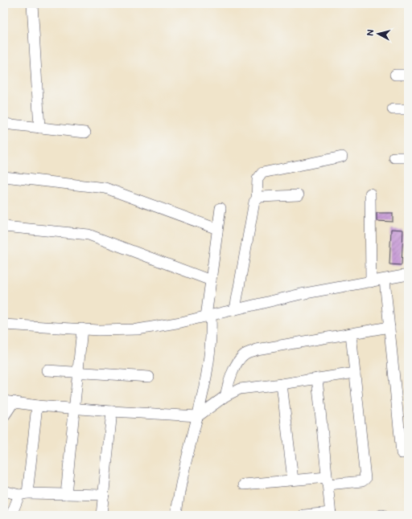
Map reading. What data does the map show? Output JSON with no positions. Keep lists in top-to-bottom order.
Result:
{
  "north": "left"
}
